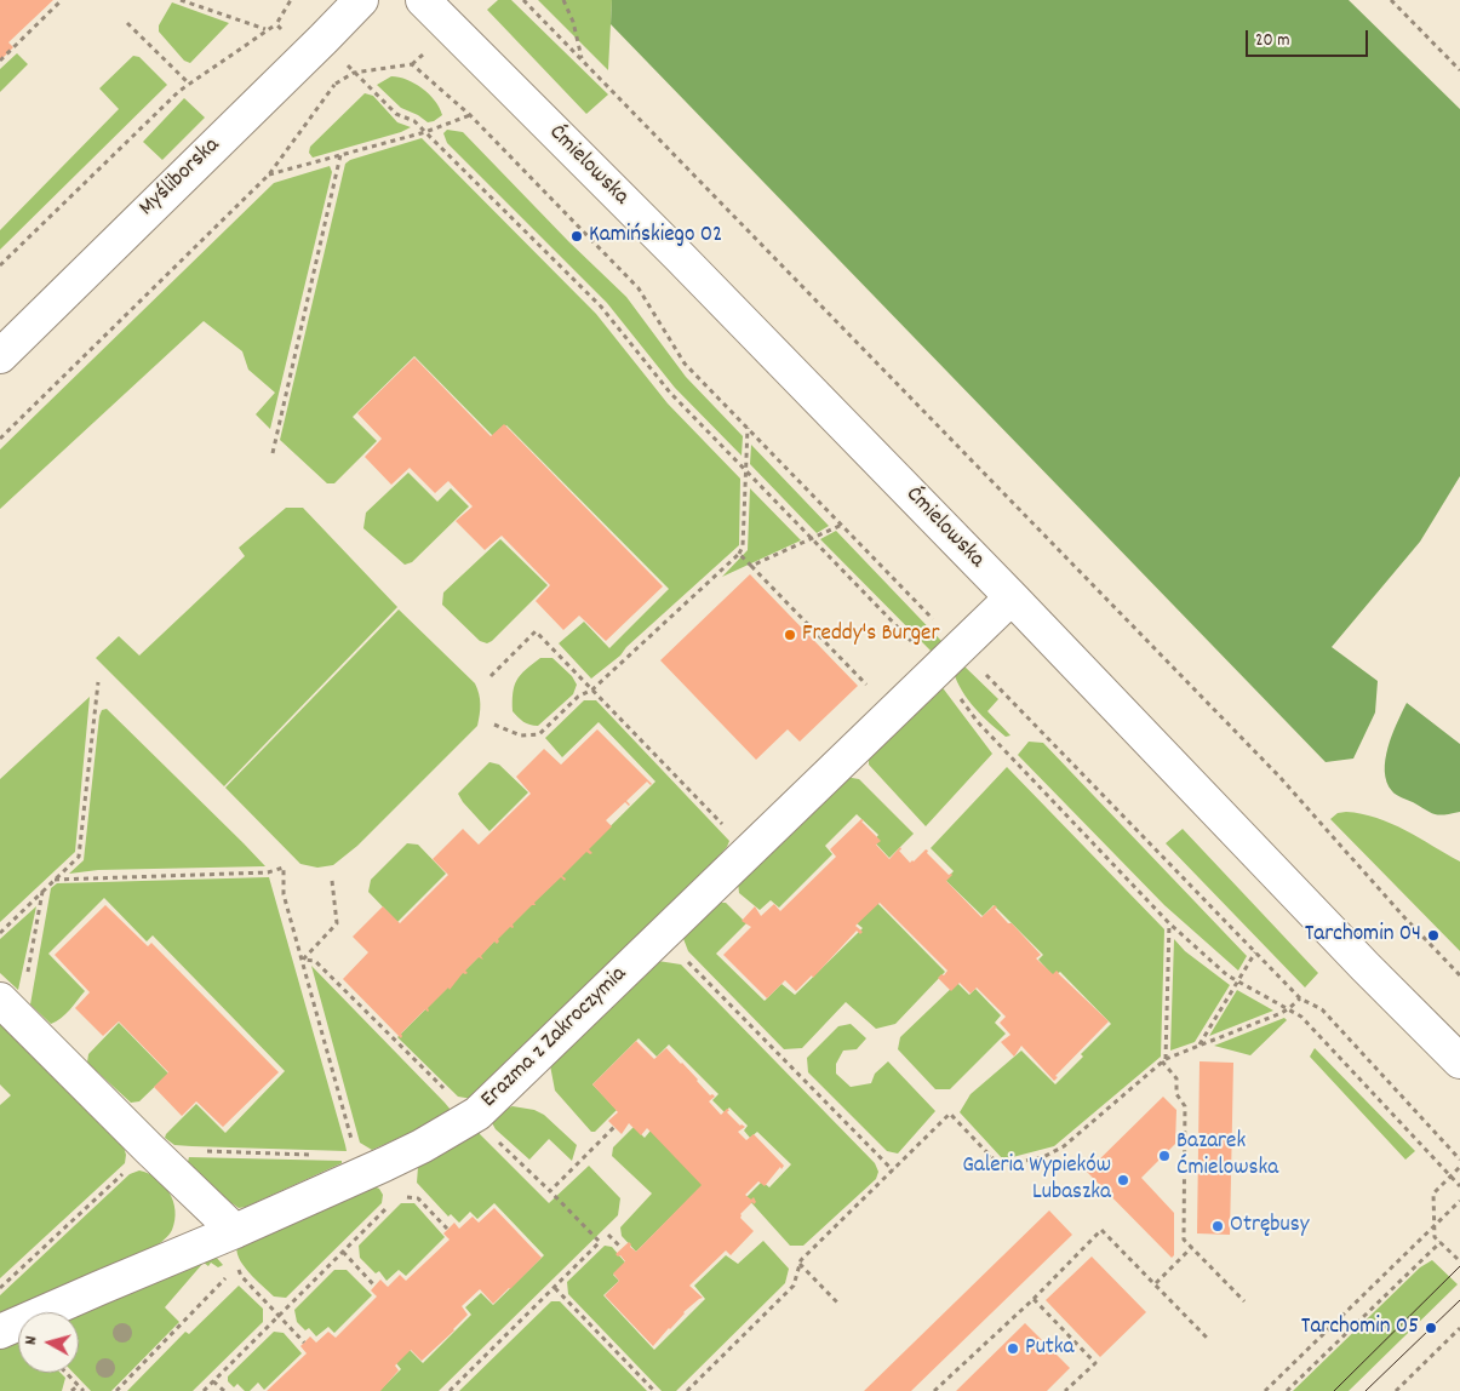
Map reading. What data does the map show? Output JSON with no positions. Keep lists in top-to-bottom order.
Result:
{
  "streets": {
    "street": ["Ćmielowska", "Myśliborska", "Erazma z Zakroczymia"]
  },
  "crossings": [
    ["Ćmielowska", "Erazma z Zakroczymia"]
  ],
  "places": [
    "Kamińskiego 02",
    "Freddy's Burger",
    "Tarchomin 04",
    "Bazarek Ćmielowska",
    "Galeria Wypieków Lubaszka",
    "Otrębusy",
    "Tarchomin 05",
    "Putka"
  ],
  "scale_bar": "20 m",
  "north": "left"
}
